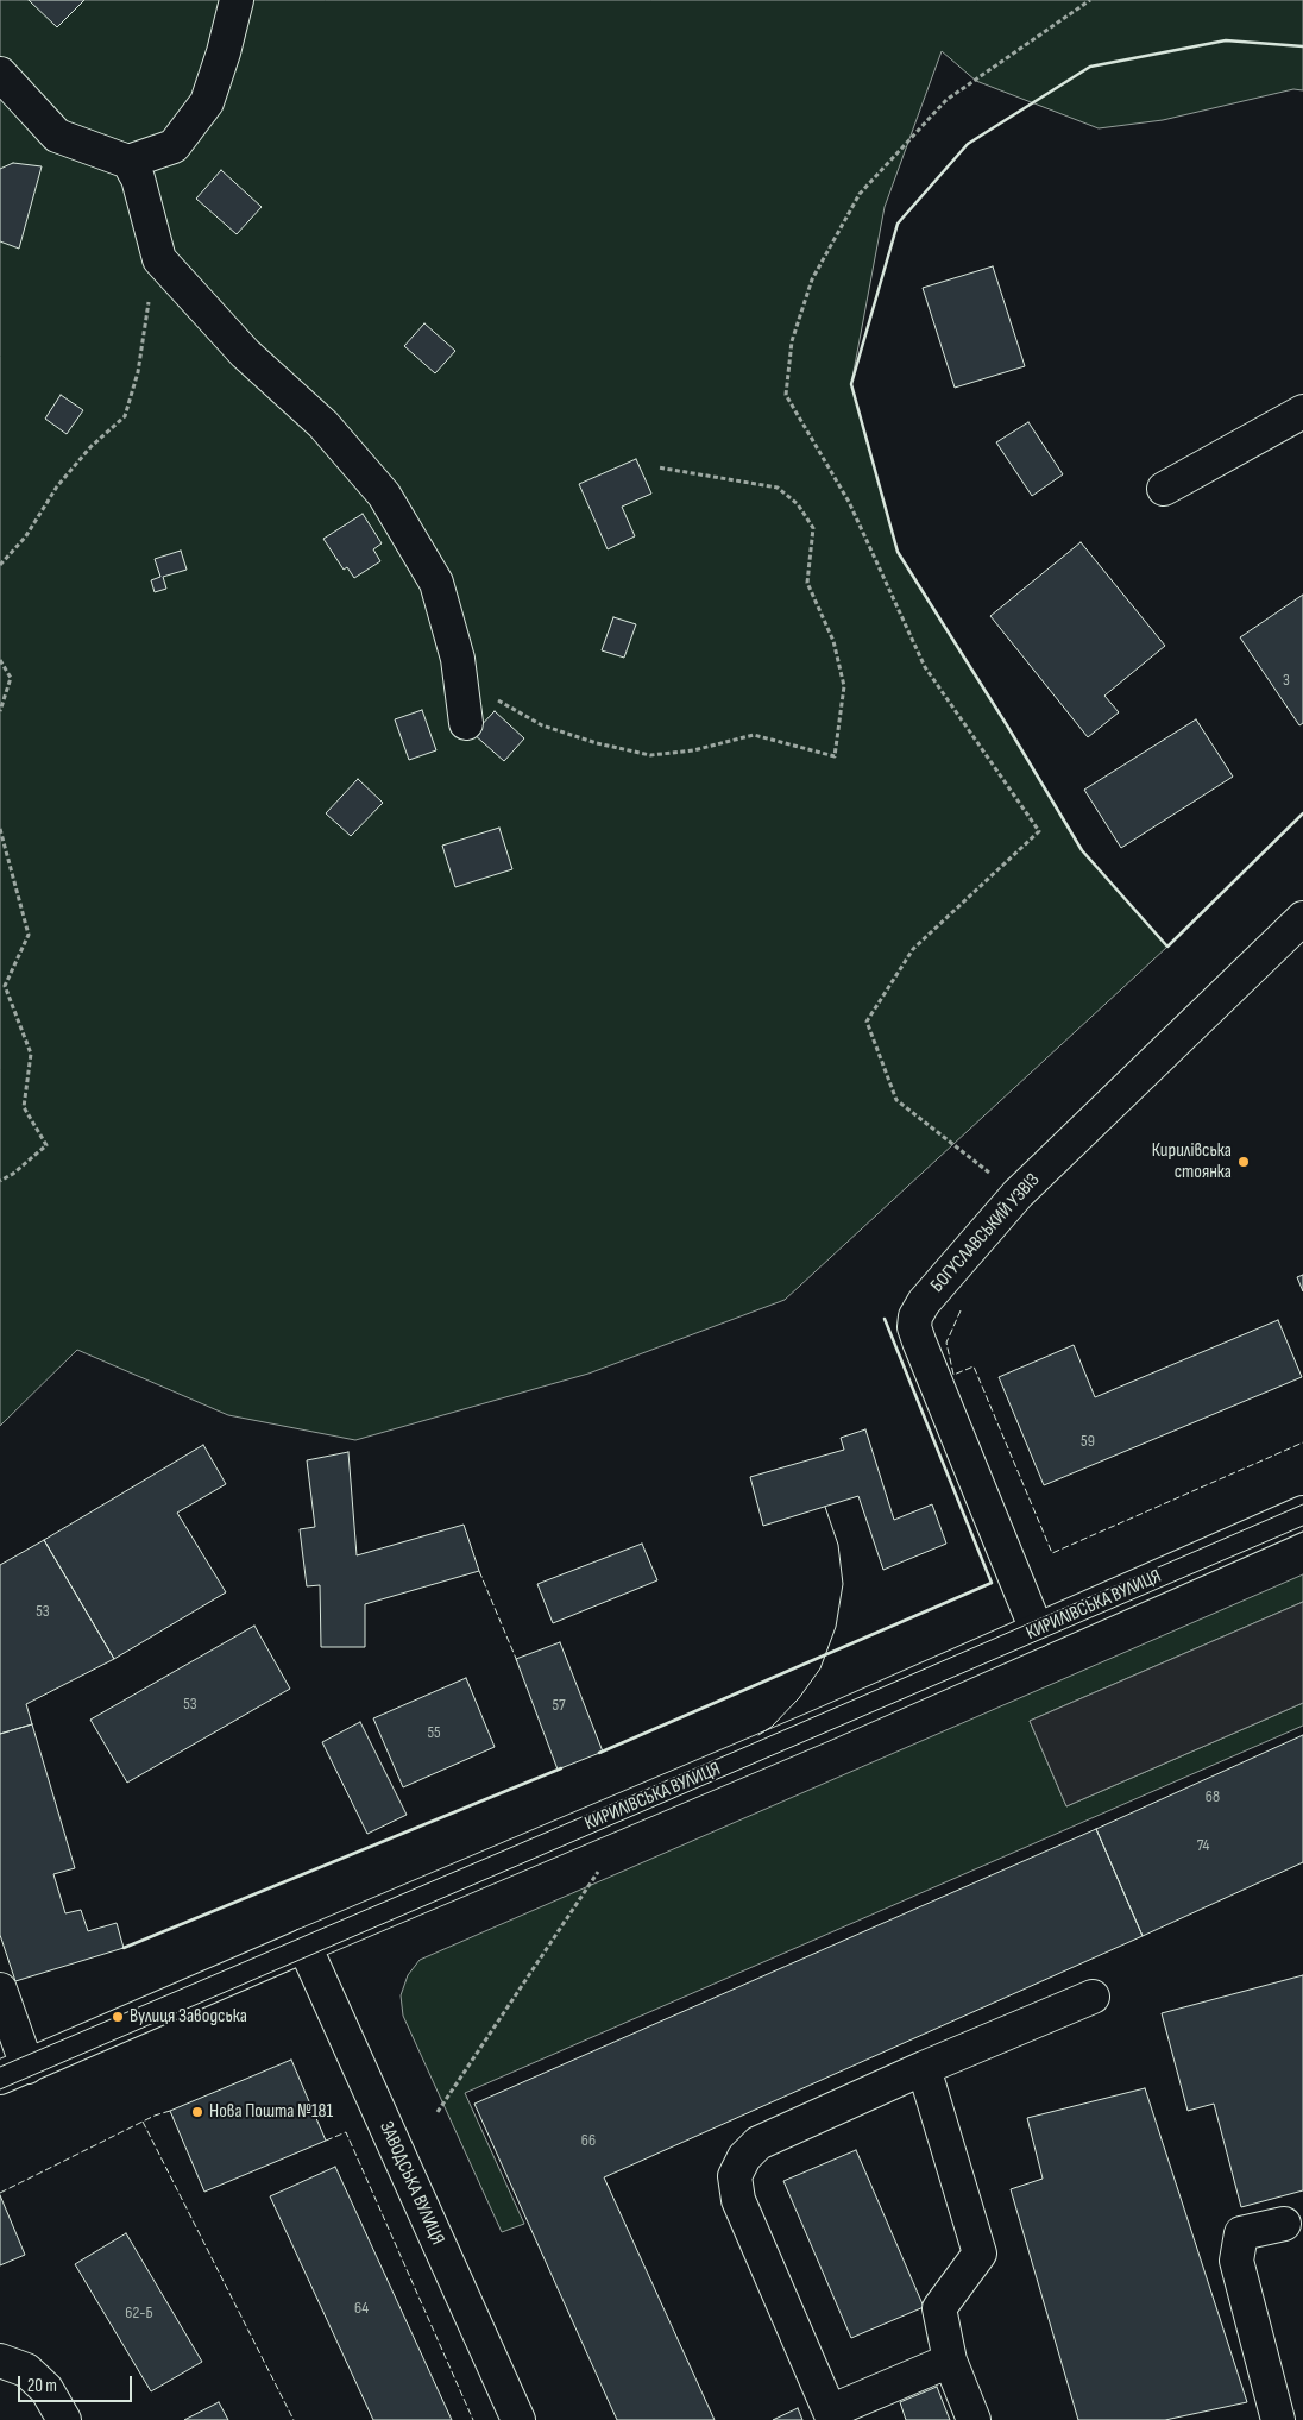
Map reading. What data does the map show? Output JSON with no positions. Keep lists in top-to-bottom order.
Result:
{
  "streets": {
    "street": ["БОГУСЛАВСЬКИЙ УЗВІЗ", "КИРИЛІВСЬКА ВУЛИЦЯ", "ЗАВОДСЬКА ВУЛИЦЯ"]
  },
  "crossings": [
    ["БОГУСЛАВСЬКИЙ УЗВІЗ", "КИРИЛІВСЬКА ВУЛИЦЯ"],
    ["КИРИЛІВСЬКА ВУЛИЦЯ", "ЗАВОДСЬКА ВУЛИЦЯ"]
  ],
  "places": ["Кирилівська стоянка", "Вулиця Заводська", "Нова Пошта №181"],
  "house_numbers": [
    "3",
    "59",
    "53",
    "53",
    "57",
    "55",
    "68",
    "74",
    "66",
    "64",
    "62-Б"
  ],
  "scale_bar": "20 m"
}
